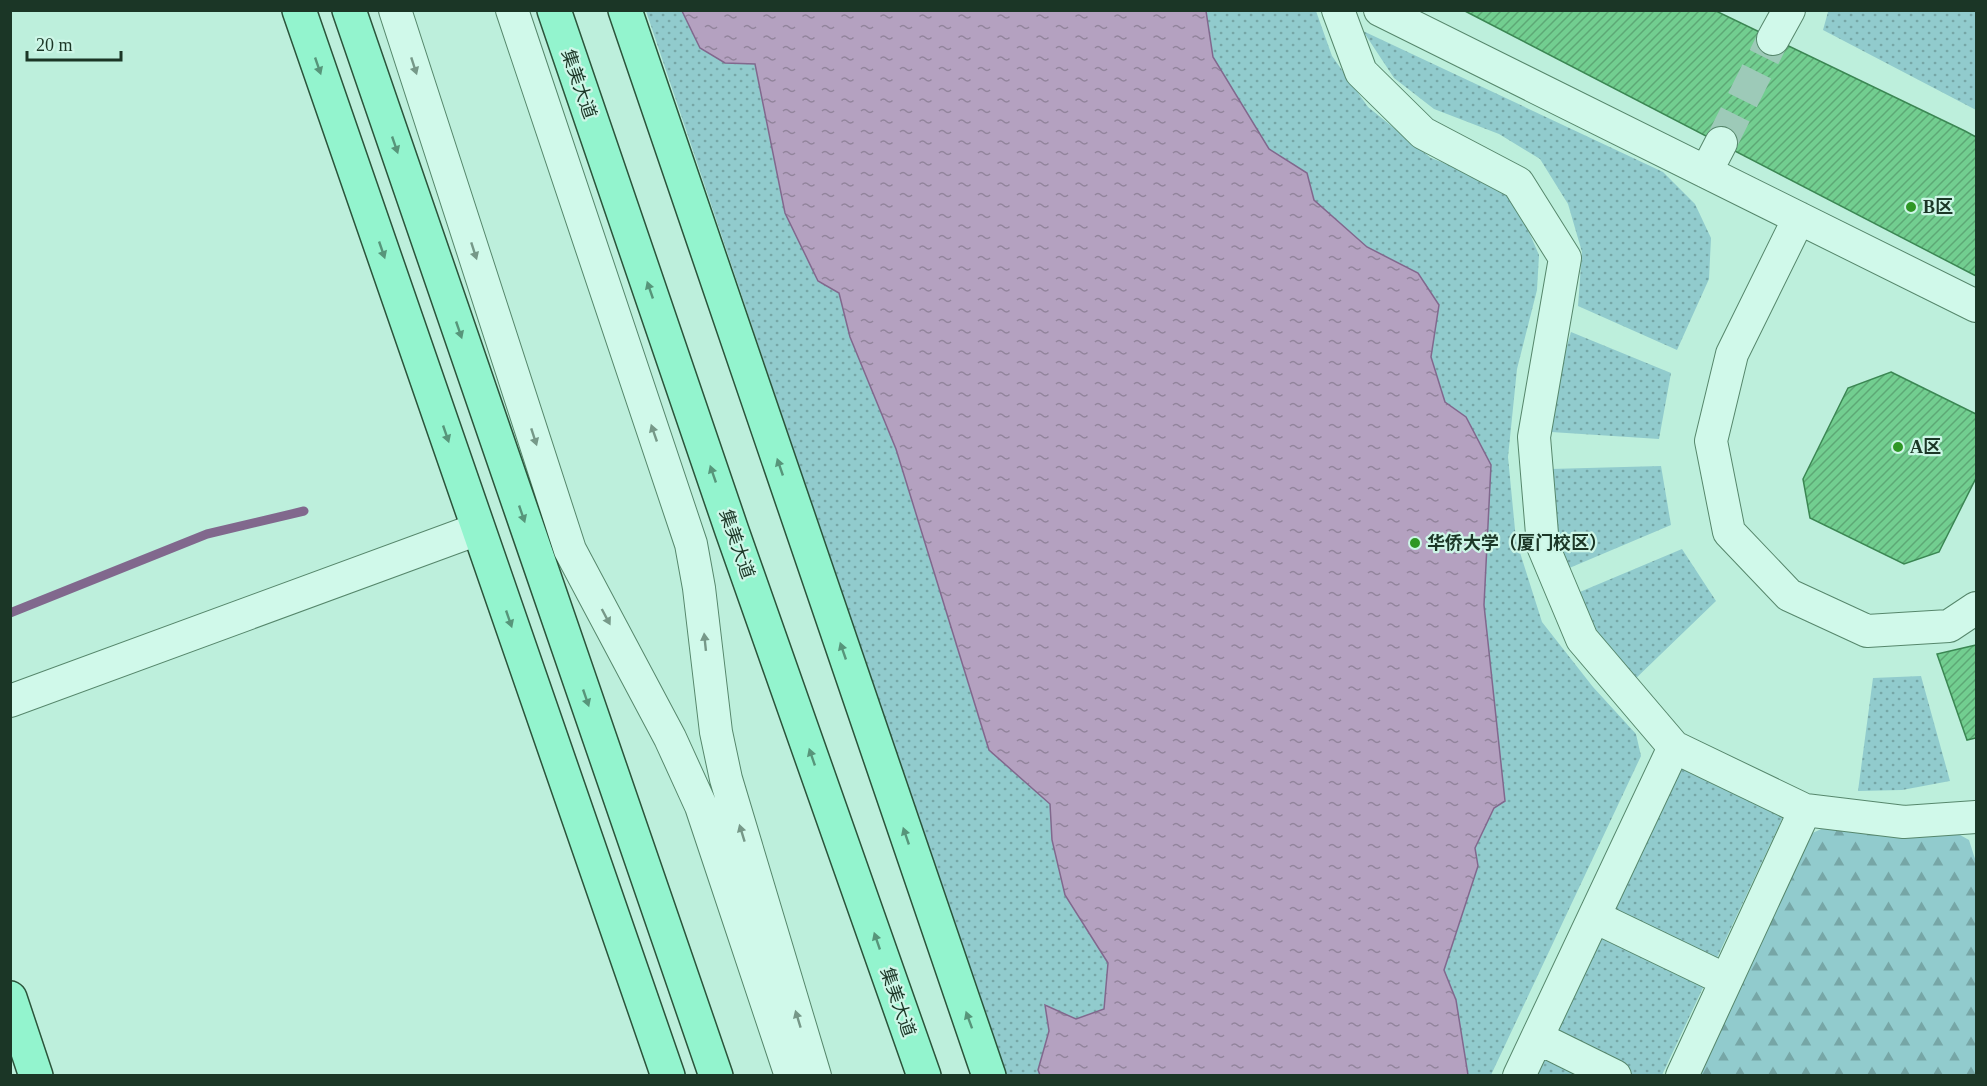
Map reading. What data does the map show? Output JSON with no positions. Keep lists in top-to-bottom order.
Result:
{
  "streets": {
    "main road": ["集美大道"]
  },
  "places": ["B区", "A区", "华侨大学（厦门校区）"],
  "scale_bar": "20 m"
}
